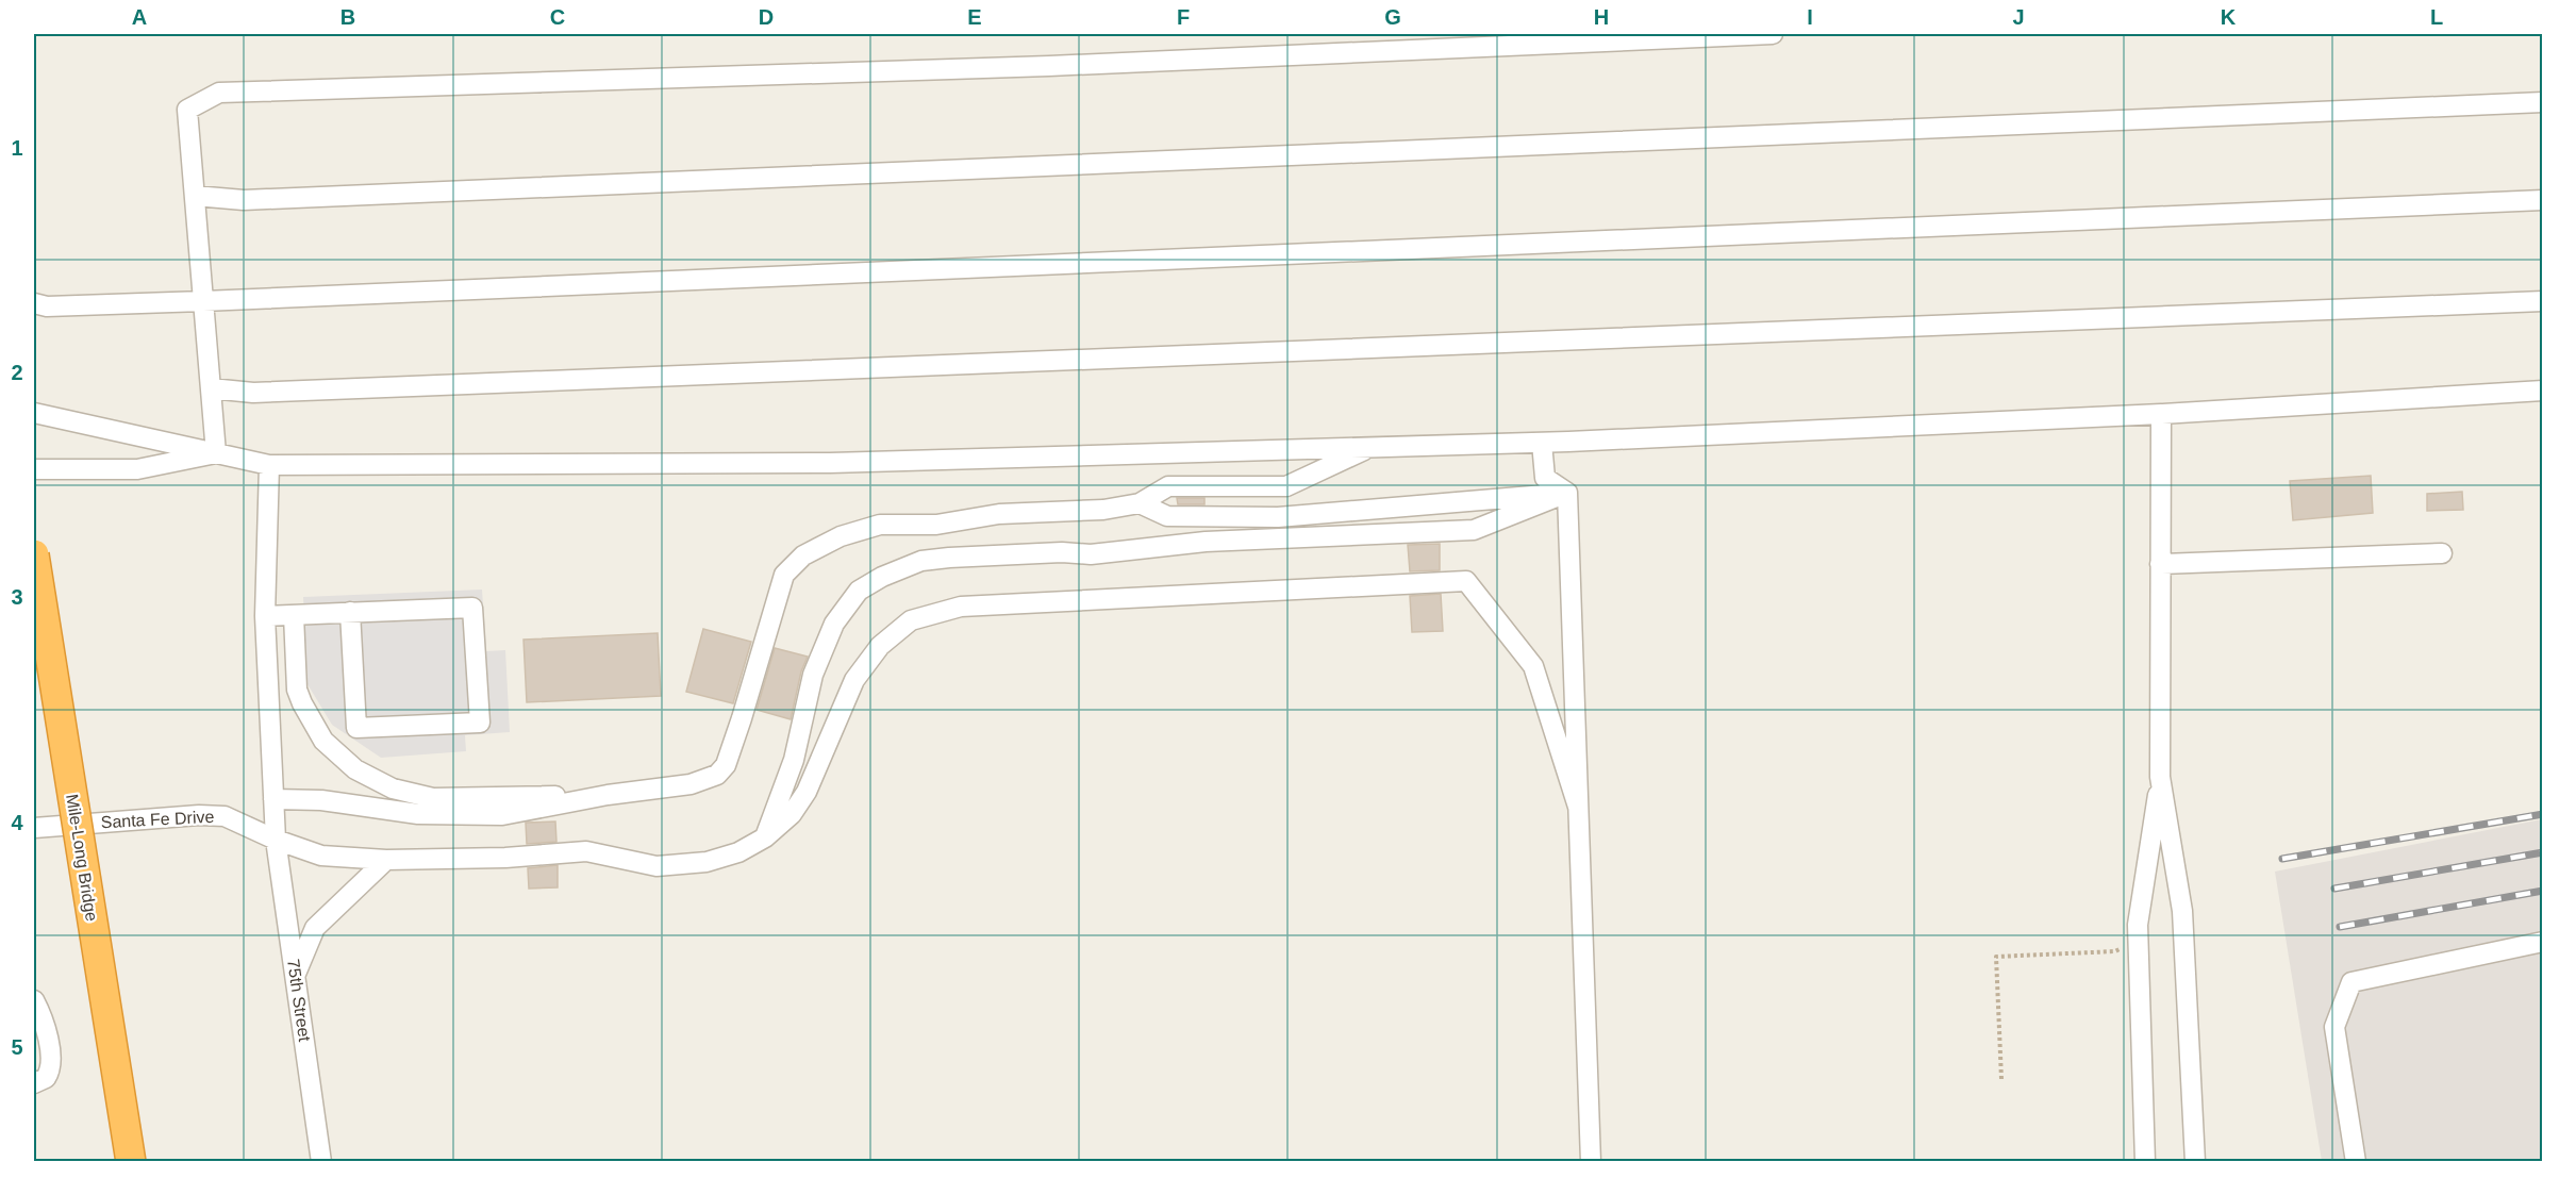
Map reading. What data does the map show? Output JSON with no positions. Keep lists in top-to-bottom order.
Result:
{
  "streets": {
    "highway": ["Mile-Long Bridge"],
    "street": ["Santa Fe Drive", "75th Street"]
  },
  "crossings": [
    ["Santa Fe Drive", "75th Street"]
  ],
  "grid": {
    "columns": [
      "A",
      "B",
      "C",
      "D",
      "E",
      "F",
      "G",
      "H",
      "I",
      "J",
      "K",
      "L"
    ],
    "rows": [
      "1",
      "2",
      "3",
      "4",
      "5"
    ]
  }
}
